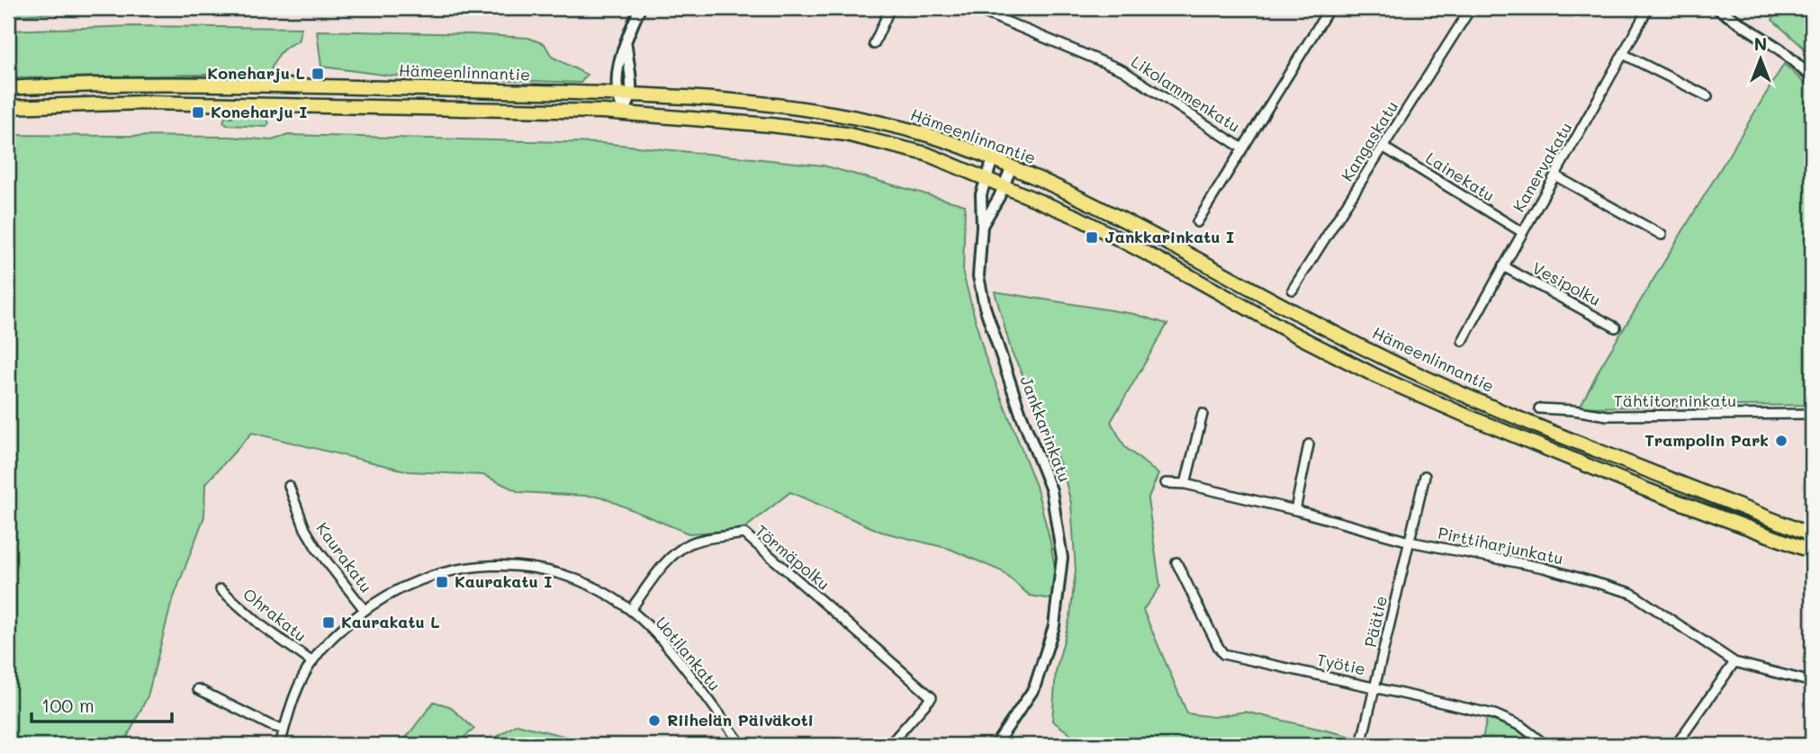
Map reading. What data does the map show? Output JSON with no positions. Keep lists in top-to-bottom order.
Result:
{
  "streets": {
    "main road": ["Hämeenlinnantie"],
    "street": [
      "Likolammenkatu",
      "Kangaskatu",
      "Kanervakatu",
      "Lainekatu",
      "Vesipolku",
      "Tähtitorninkatu",
      "Jankkarinkatu",
      "Pirttiharjunkatu",
      "Kaurakatu",
      "Törmäpolku",
      "Ohrakatu",
      "Päätie",
      "Uotilankatu",
      "Työtie"
    ]
  },
  "crossings": [
    ["Hämeenlinnantie", "Jankkarinkatu"],
    ["Kangaskatu", "Lainekatu"],
    ["Kanervakatu", "Lainekatu"],
    ["Kanervakatu", "Vesipolku"],
    ["Pirttiharjunkatu", "Päätie"],
    ["Kaurakatu", "Uotilankatu"],
    ["Törmäpolku", "Uotilankatu"],
    ["Ohrakatu", "Uotilankatu"],
    ["Päätie", "Työtie"]
  ],
  "places": {
    "transit": [
      "Koneharju L",
      "Koneharju I",
      "Jankkarinkatu I",
      "Kaurakatu I",
      "Kaurakatu L"
    ],
    "other": ["Trampolin Park", "Riihelän Päiväkoti"]
  },
  "scale_bar": "100 m",
  "north": "top"
}
